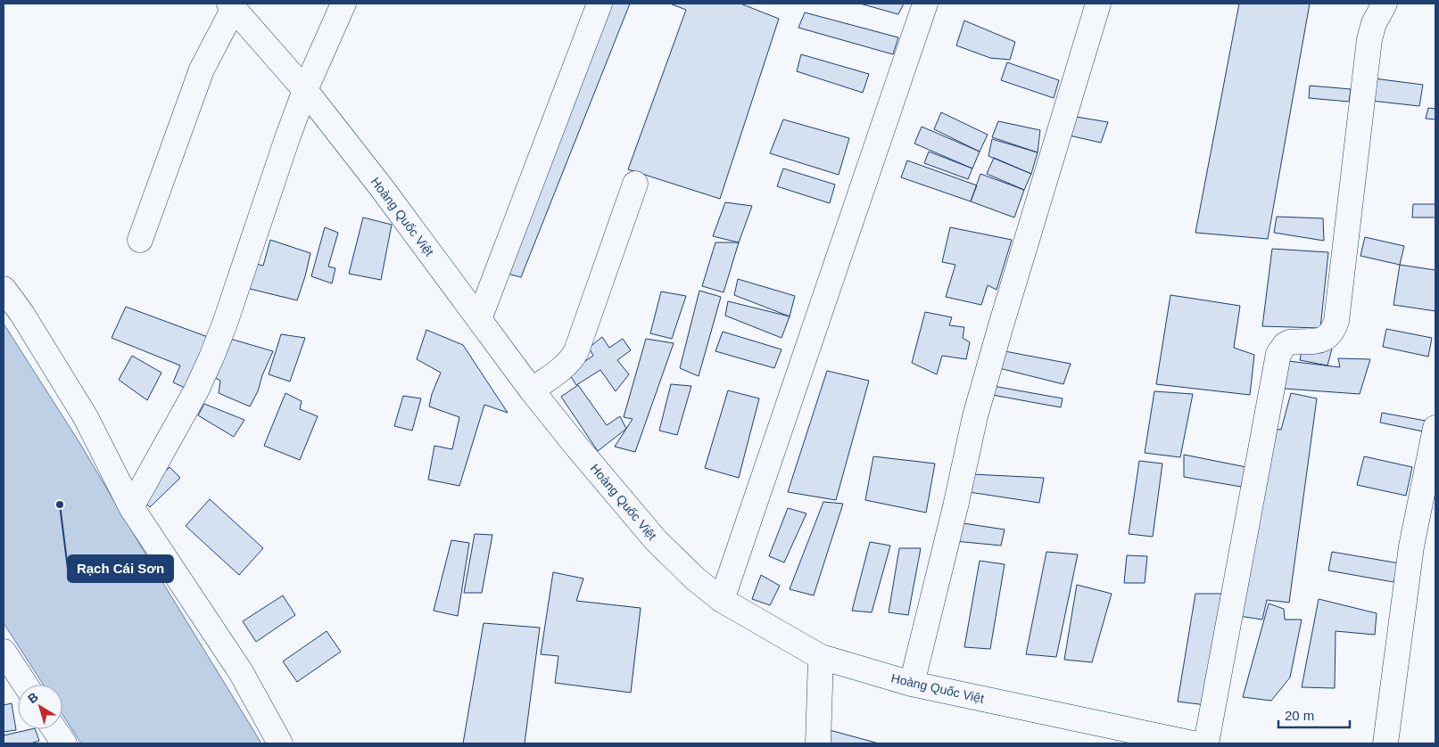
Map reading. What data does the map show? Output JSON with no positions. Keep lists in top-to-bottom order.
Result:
{
  "streets": {
    "street": ["Hoàng Quốc Việt"]
  },
  "places": ["Rạch Cái Sơn"],
  "scale_bar": "20 m",
  "north": "top left"
}
